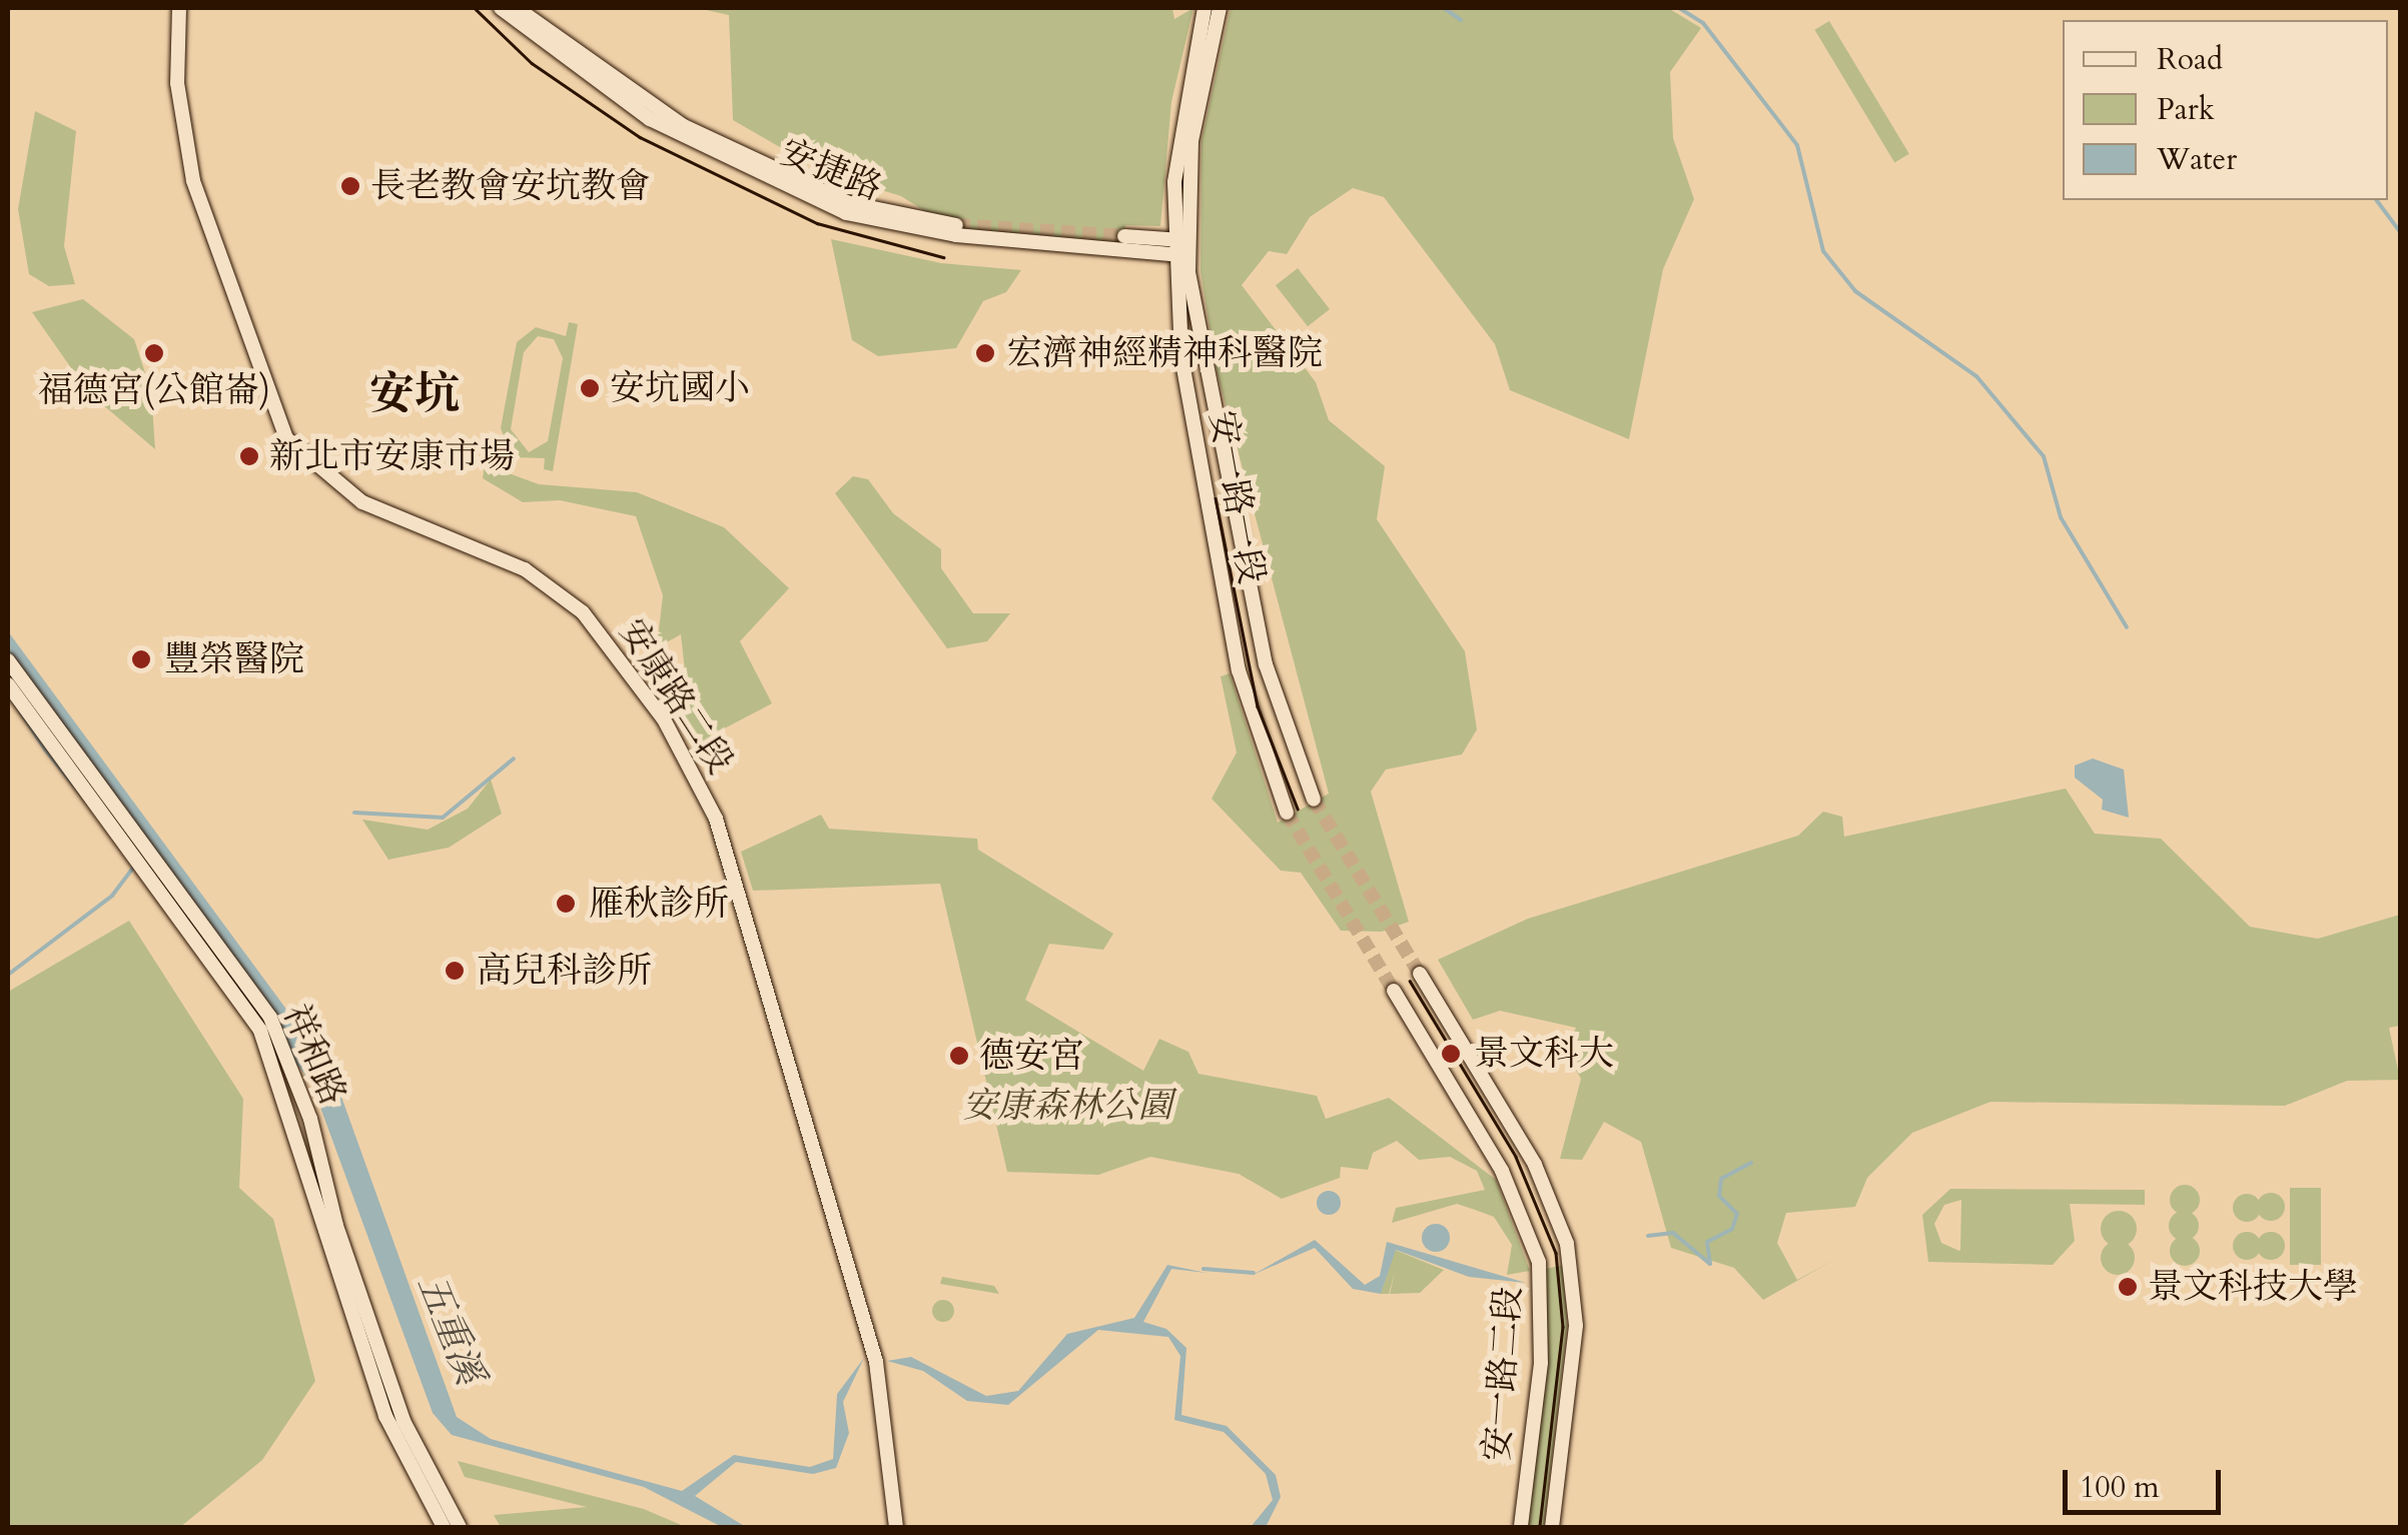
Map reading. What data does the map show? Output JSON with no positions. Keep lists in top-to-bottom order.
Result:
{
  "streets": {
    "street": [
      "安捷路",
      "安一路一段",
      "安康路二段",
      "祥和路",
      "安一路二段"
    ]
  },
  "crossings": [
    ["安捷路", "安一路一段"]
  ],
  "districts": ["安坑"],
  "water": ["五重溪"],
  "parks": ["安康森林公園"],
  "places": [
    "長老教會安坑教會",
    "福德宮(公館崙)",
    "宏濟神經精神科醫院",
    "安坑國小",
    "新北市安康市場",
    "豐榮醫院",
    "雁秋診所",
    "高兒科診所",
    "景文科大",
    "德安宮",
    "景文科技大學"
  ],
  "legend": ["Road", "Park", "Water"],
  "scale_bar": "100 m"
}
